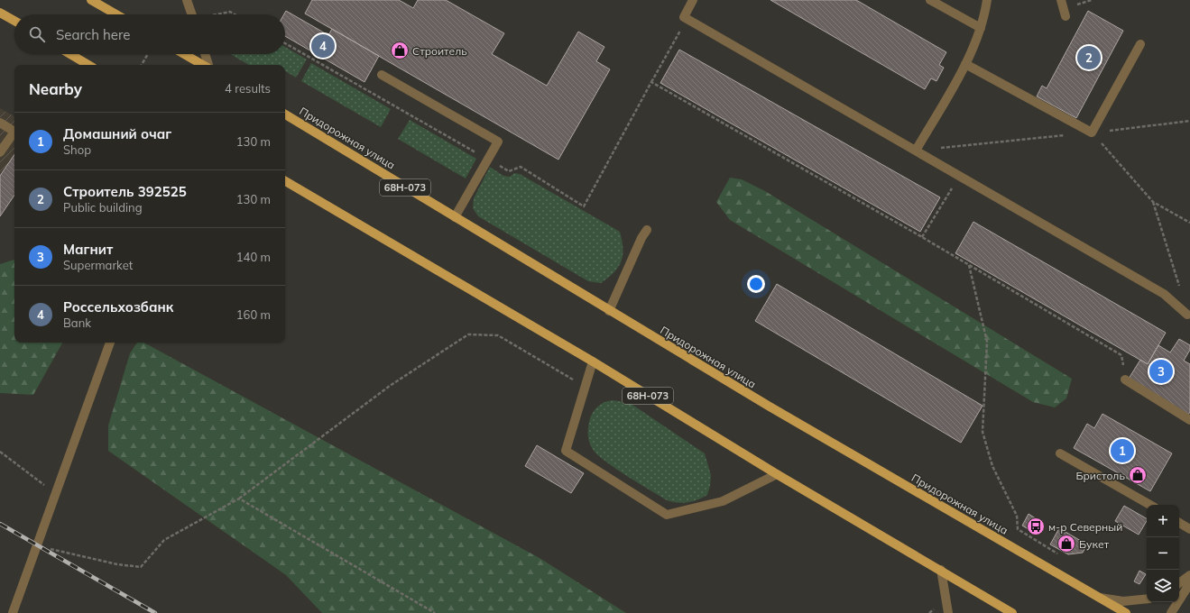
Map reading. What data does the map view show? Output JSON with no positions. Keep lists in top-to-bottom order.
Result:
{
  "streets": {
    "main road": ["Придорожная улица", "68Н-073"]
  },
  "places": {
    "shop": ["Строитель", "Бристоль", "Букет"],
    "bus stop": ["м-р Северный"]
  },
  "page": {
    "search": "Search here",
    "pins": [
      "4",
      "2",
      "3",
      "1"
    ],
    "heading": ["Nearby", "4 results"],
    "list": [
      {
        "mark": "1",
        "name": "Домашний очаг",
        "note": "Shop",
        "value": "130 m"
      },
      {
        "mark": "2",
        "name": "Строитель 392525",
        "note": "Public building",
        "value": "130 m"
      },
      {
        "mark": "3",
        "name": "Магнит",
        "note": "Supermarket",
        "value": "140 m"
      },
      {
        "mark": "4",
        "name": "Россельхозбанк",
        "note": "Bank",
        "value": "160 m"
      }
    ],
    "map_buttons": ["+", "−"]
  }
}
